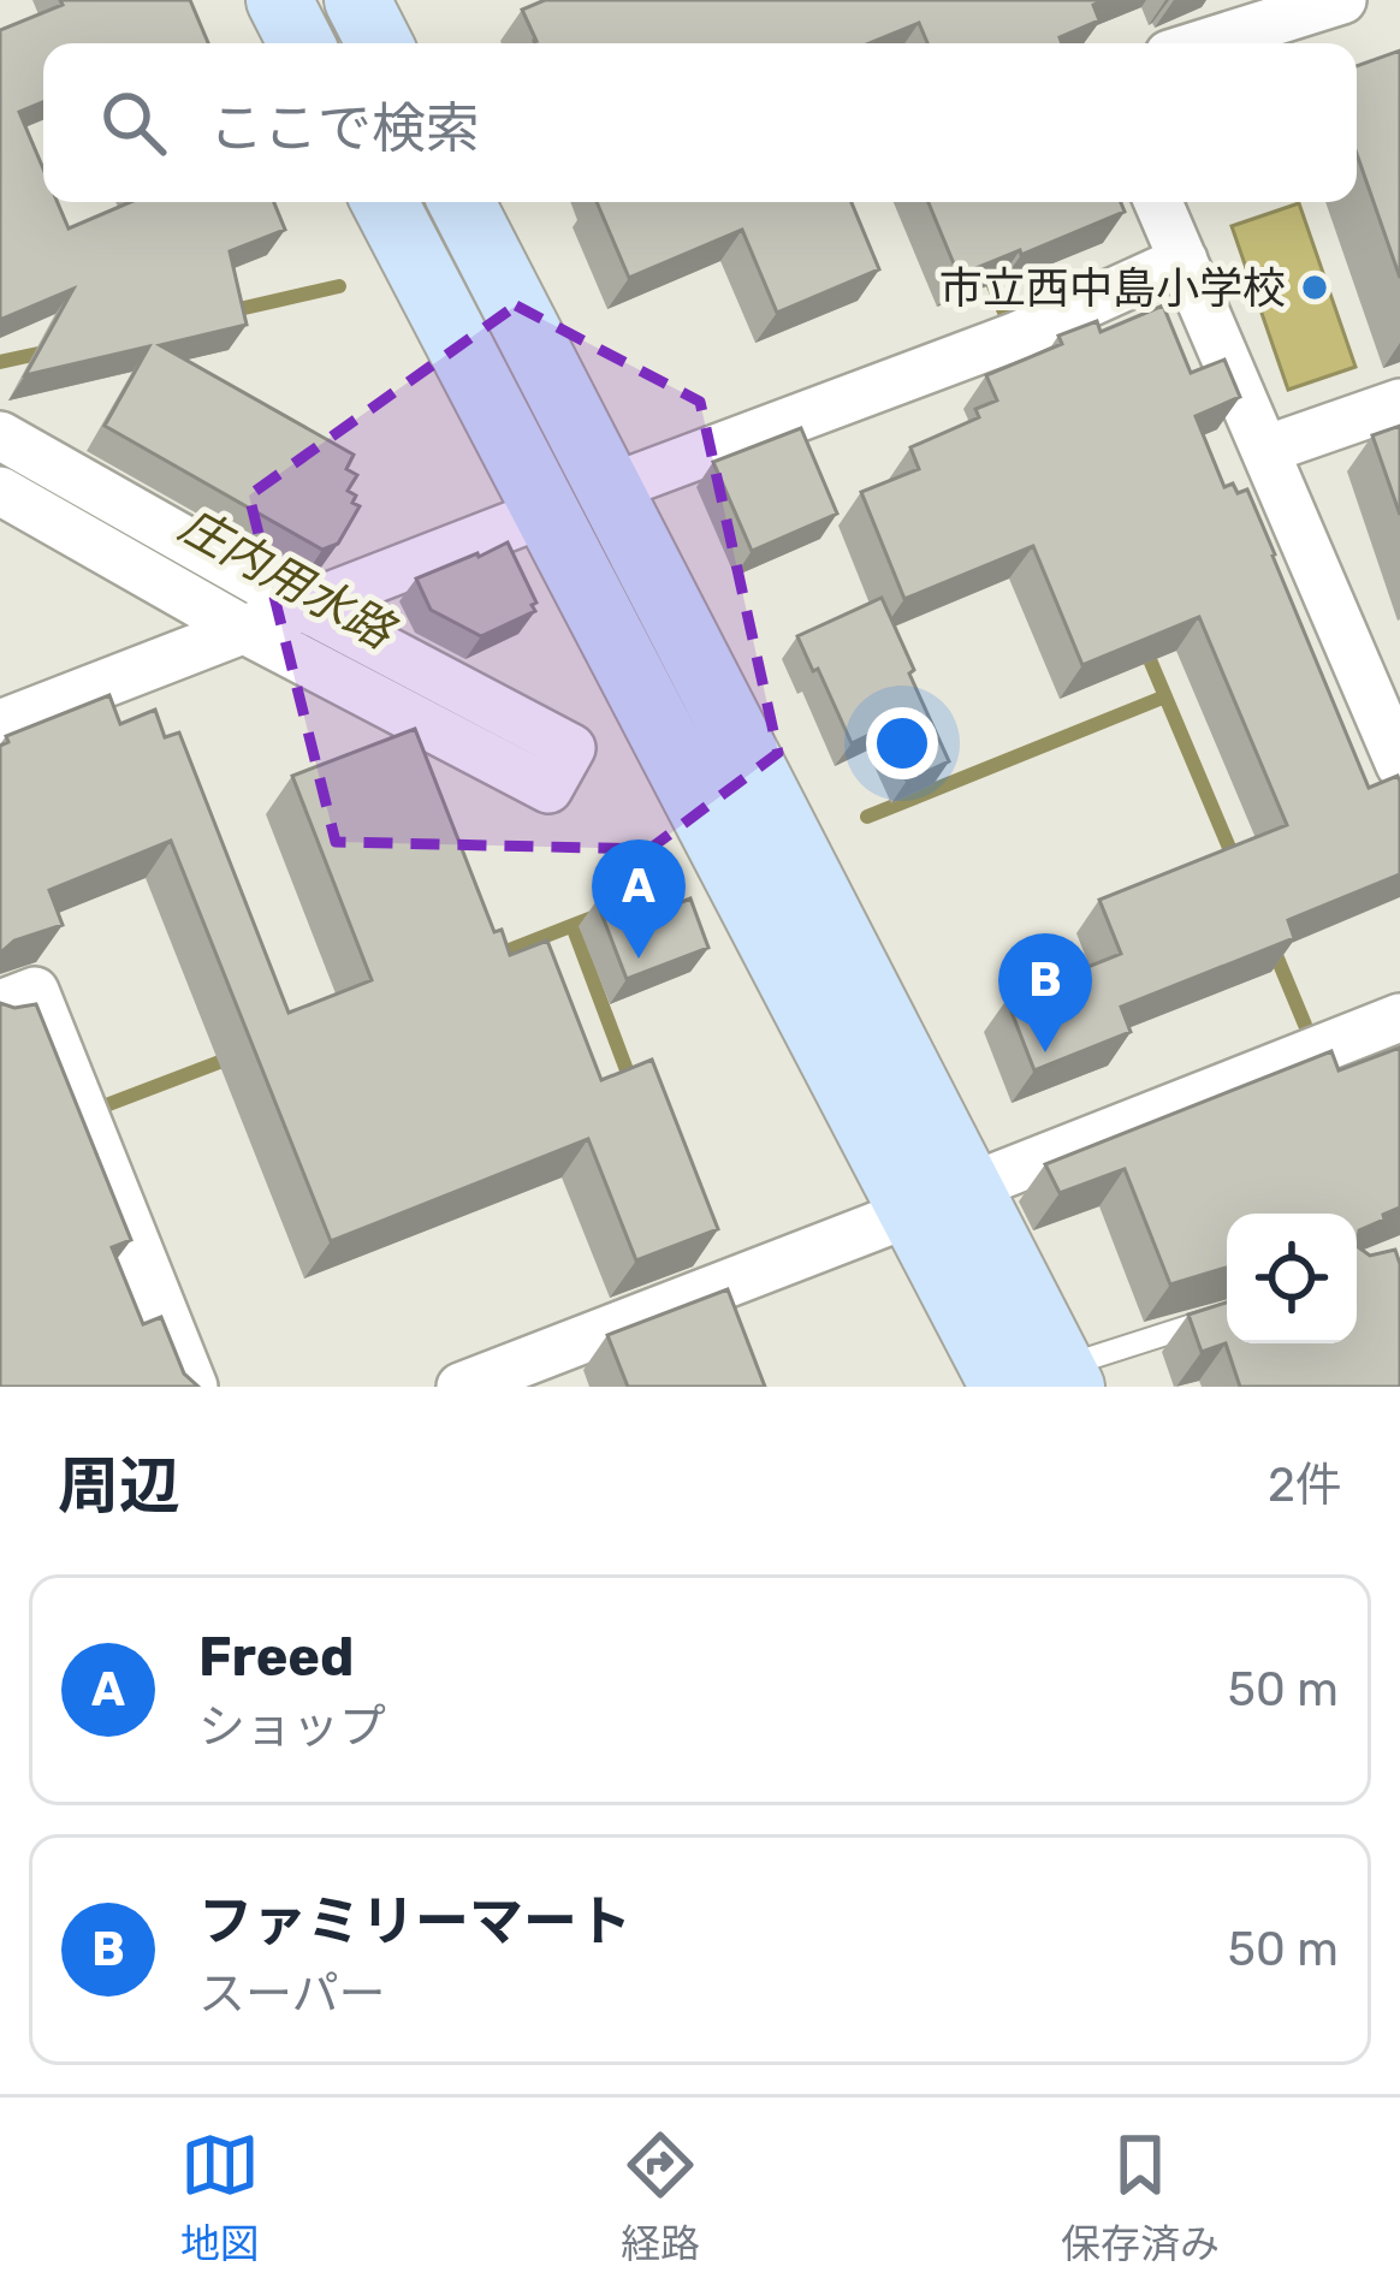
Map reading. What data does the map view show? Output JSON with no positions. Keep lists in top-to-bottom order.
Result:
{
  "water": ["庄内用水路"],
  "places": ["市立西中島小学校"],
  "page": {
    "search": "ここで検索",
    "pins": ["A", "B"],
    "heading": ["周辺", "2件"],
    "list": [
      {
        "mark": "A",
        "name": "Freed",
        "note": "ショップ",
        "value": "50 m"
      },
      {
        "mark": "B",
        "name": "ファミリーマート",
        "note": "スーパー",
        "value": "50 m"
      }
    ],
    "nav": ["地図", "経路", "保存済み"]
  }
}
